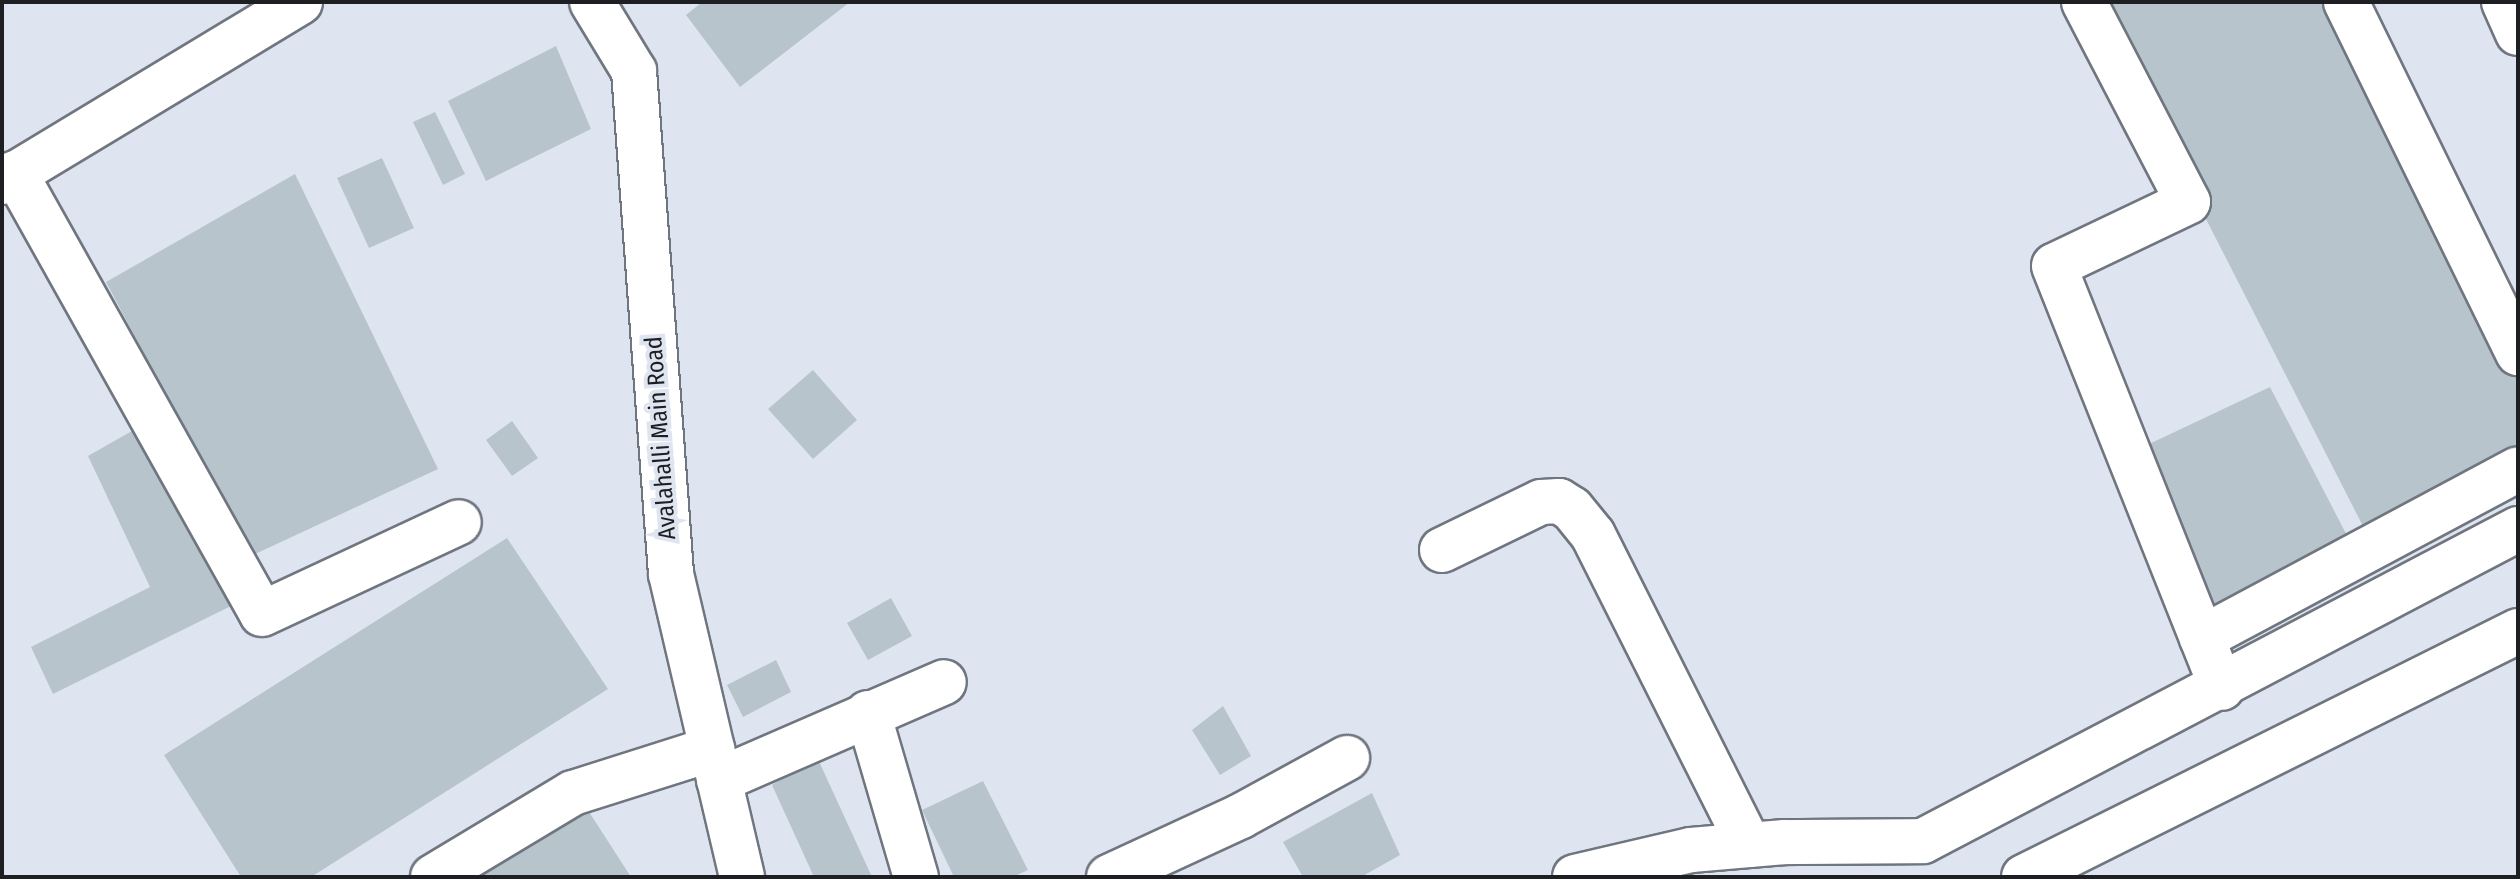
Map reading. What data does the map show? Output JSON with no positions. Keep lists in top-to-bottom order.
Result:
{
  "streets": {
    "street": ["Avalahalli Main Road"]
  }
}
